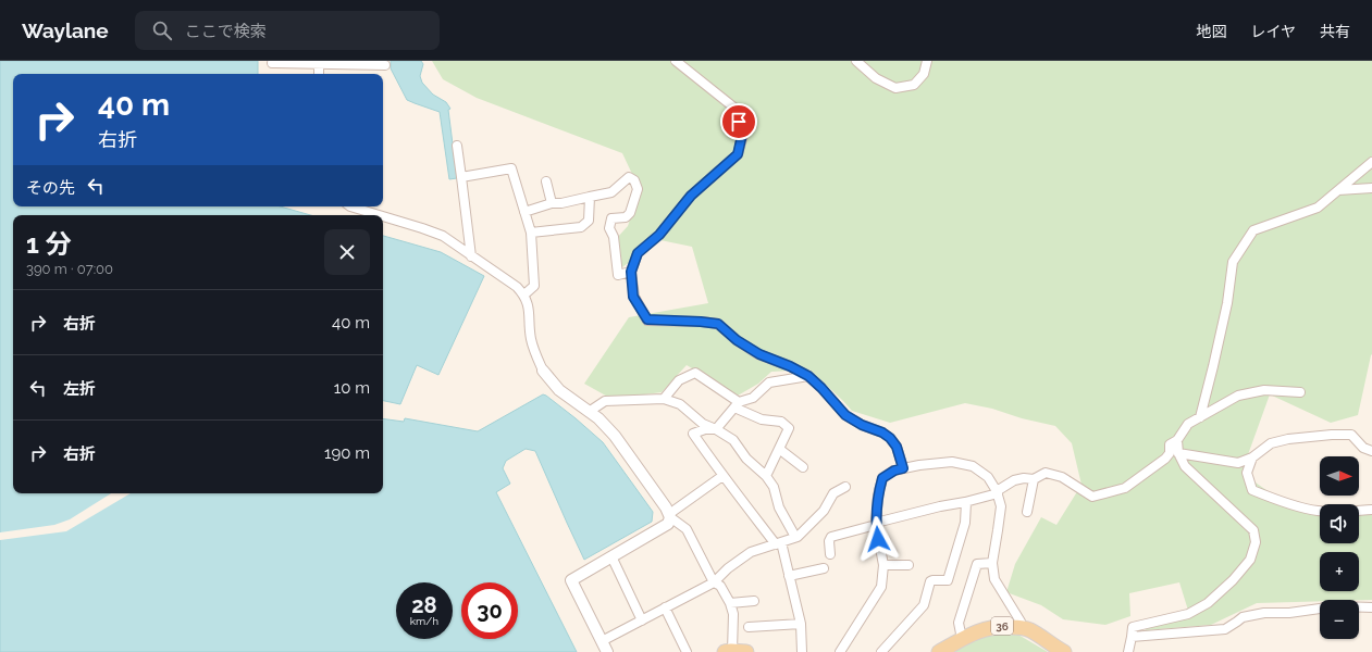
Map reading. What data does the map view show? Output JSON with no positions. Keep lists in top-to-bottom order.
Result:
{
  "streets": {
    "main road": ["36"]
  },
  "north": "right",
  "page": {
    "header": "Waylane",
    "search": "ここで検索",
    "nav": ["地図", "レイヤ", "共有"],
    "turn": ["40 m", "右折"],
    "then": "その先",
    "heading": ["1 分", "390 m · 07:00"],
    "list": [
      {
        "name": "右折",
        "value": "40 m"
      },
      {
        "name": "左折",
        "value": "10 m"
      },
      {
        "name": "右折",
        "value": "190 m"
      }
    ],
    "map_buttons": ["+", "−"],
    "speed": "28 km/h",
    "limit": "30"
  }
}
